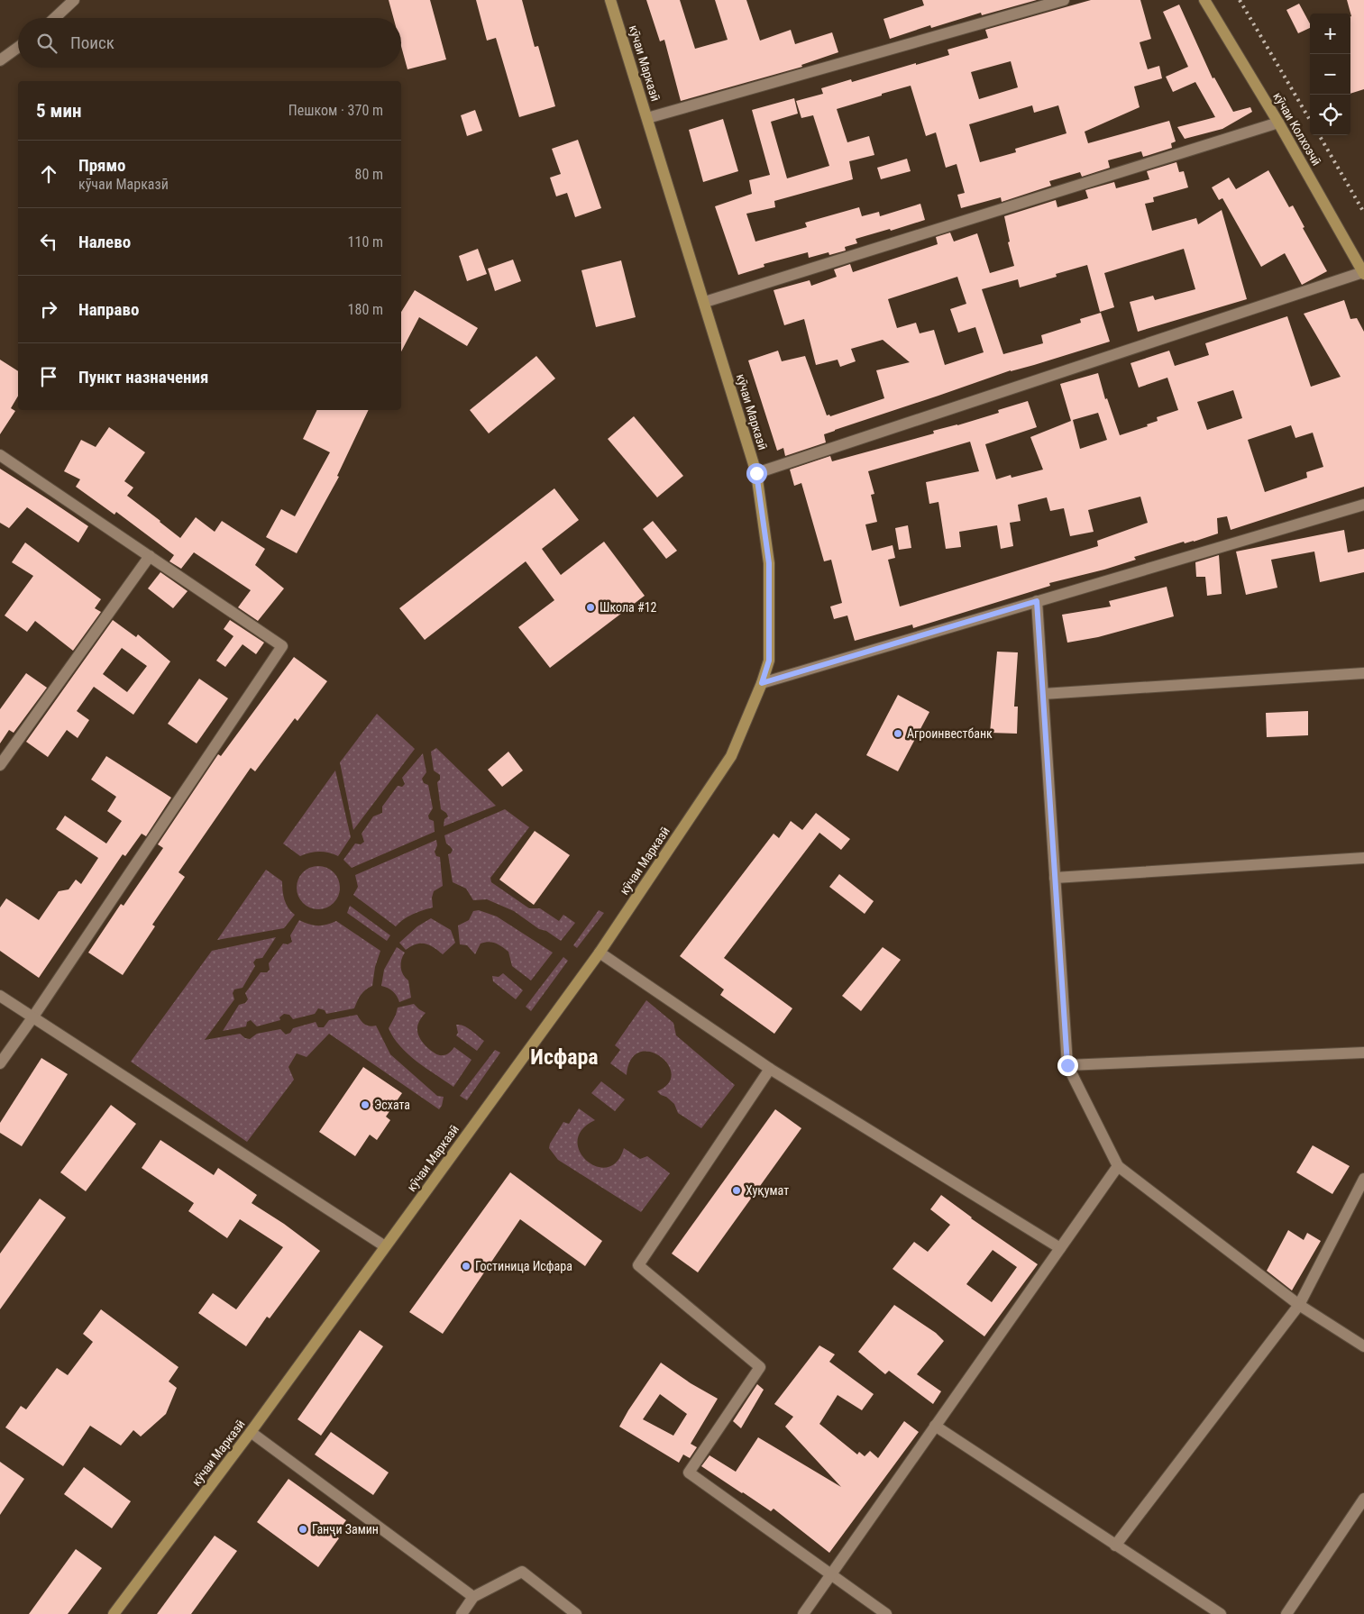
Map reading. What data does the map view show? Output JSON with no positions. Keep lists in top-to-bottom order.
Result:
{
  "streets": {
    "main road": ["кӯчаи Марказӣ", "кӯчаи Колхозчӣ"]
  },
  "districts": ["Исфара"],
  "places": [
    "Школа #12",
    "Агроинвестбанк",
    "Эсхата",
    "Хуқумат",
    "Гостиница Исфара",
    "Ганҷи Замин"
  ],
  "page": {
    "map_buttons": ["+", "−"],
    "search": "Поиск",
    "heading": ["5 мин", "Пешком · 370 m"],
    "list": [
      ["Прямо", "кӯчаи Марказӣ", "80 m"],
      ["Налево", "110 m"],
      ["Направо", "180 m"],
      "Пункт назначения"
    ]
  }
}
